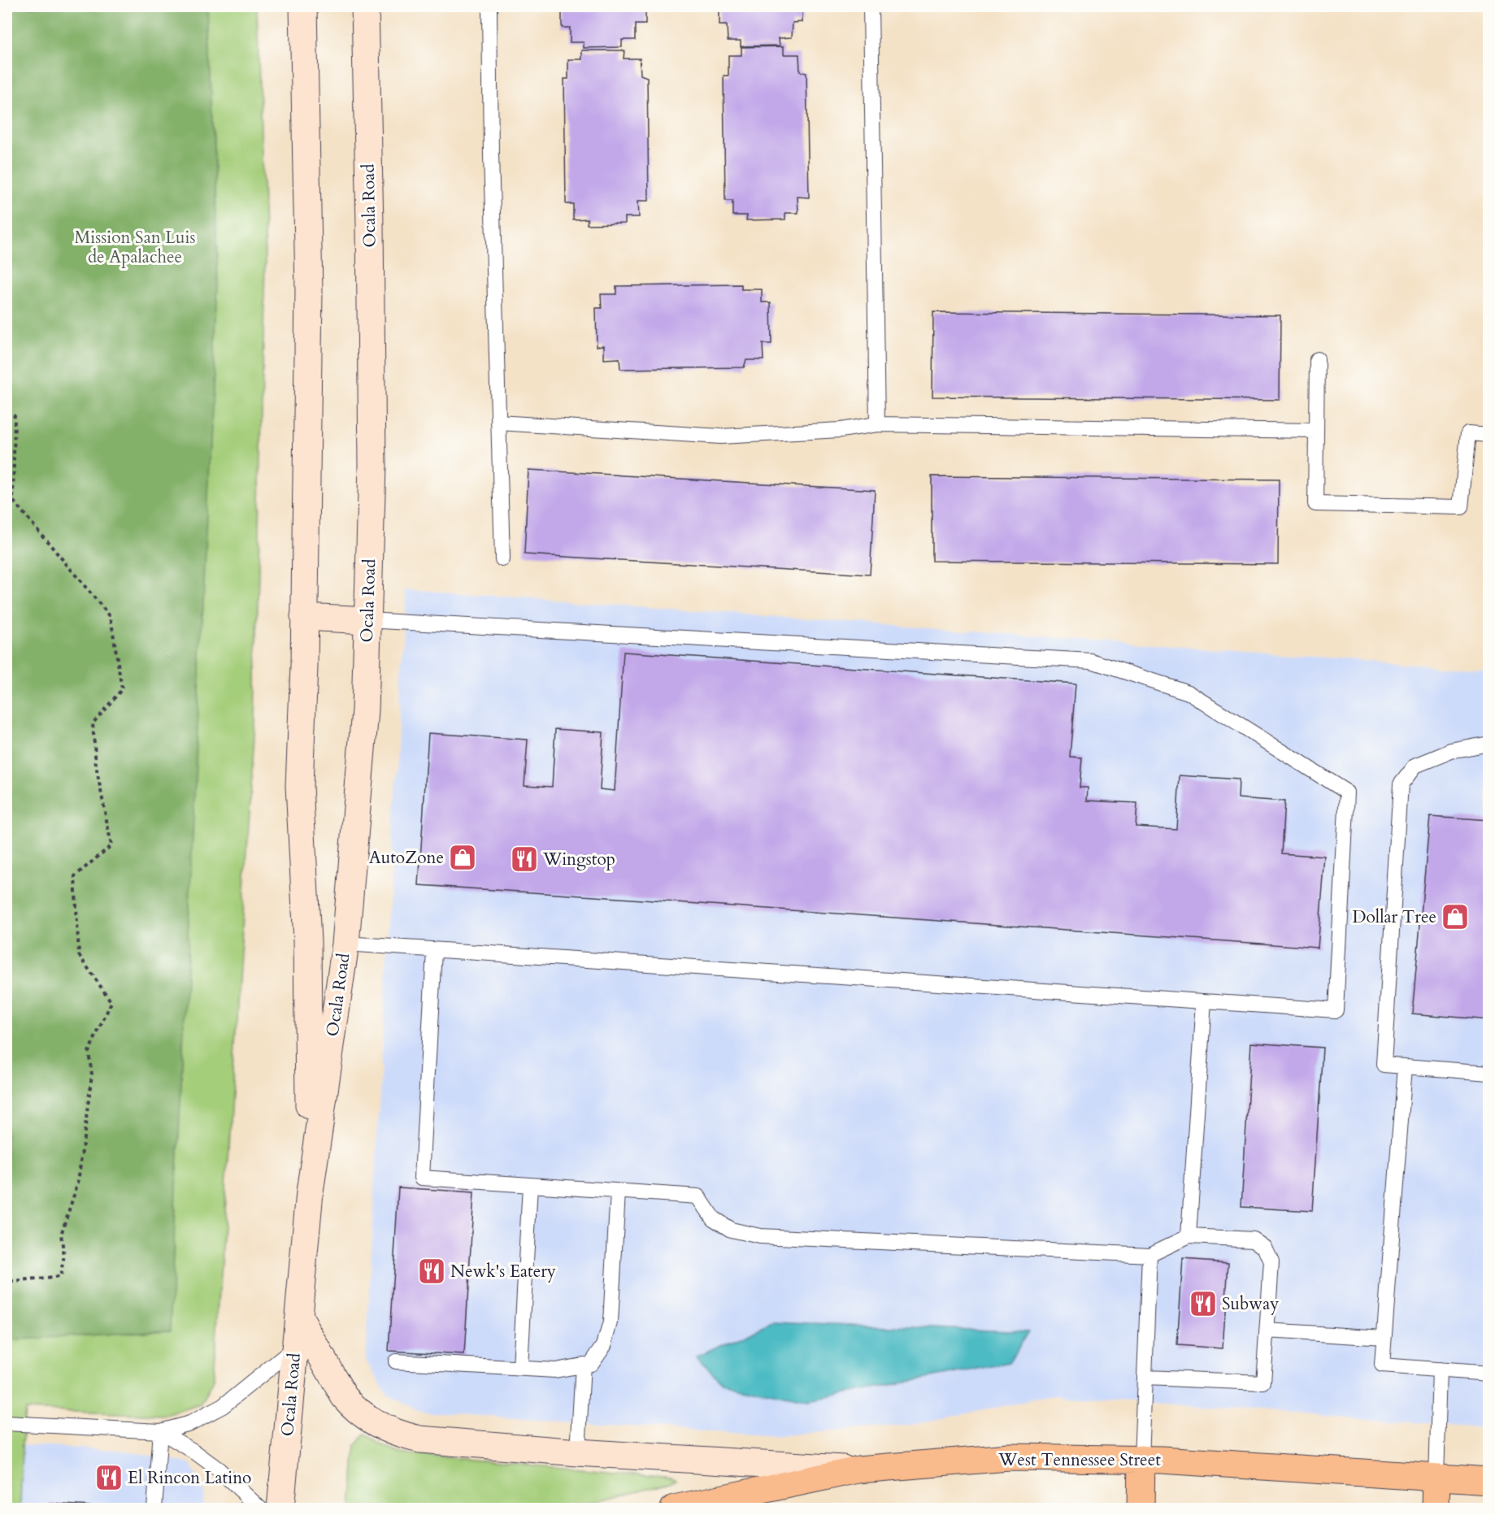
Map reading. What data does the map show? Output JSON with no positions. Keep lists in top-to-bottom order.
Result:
{
  "streets": {
    "main road": ["Ocala Road", "West Tennessee Street"]
  },
  "parks": ["Mission San Luis de Apalachee"],
  "places": {
    "shop": ["AutoZone", "Dollar Tree"],
    "restaurant": [
      "Wingstop",
      "Newk's Eatery",
      "Subway",
      "El Rincon Latino"
    ]
  }
}
